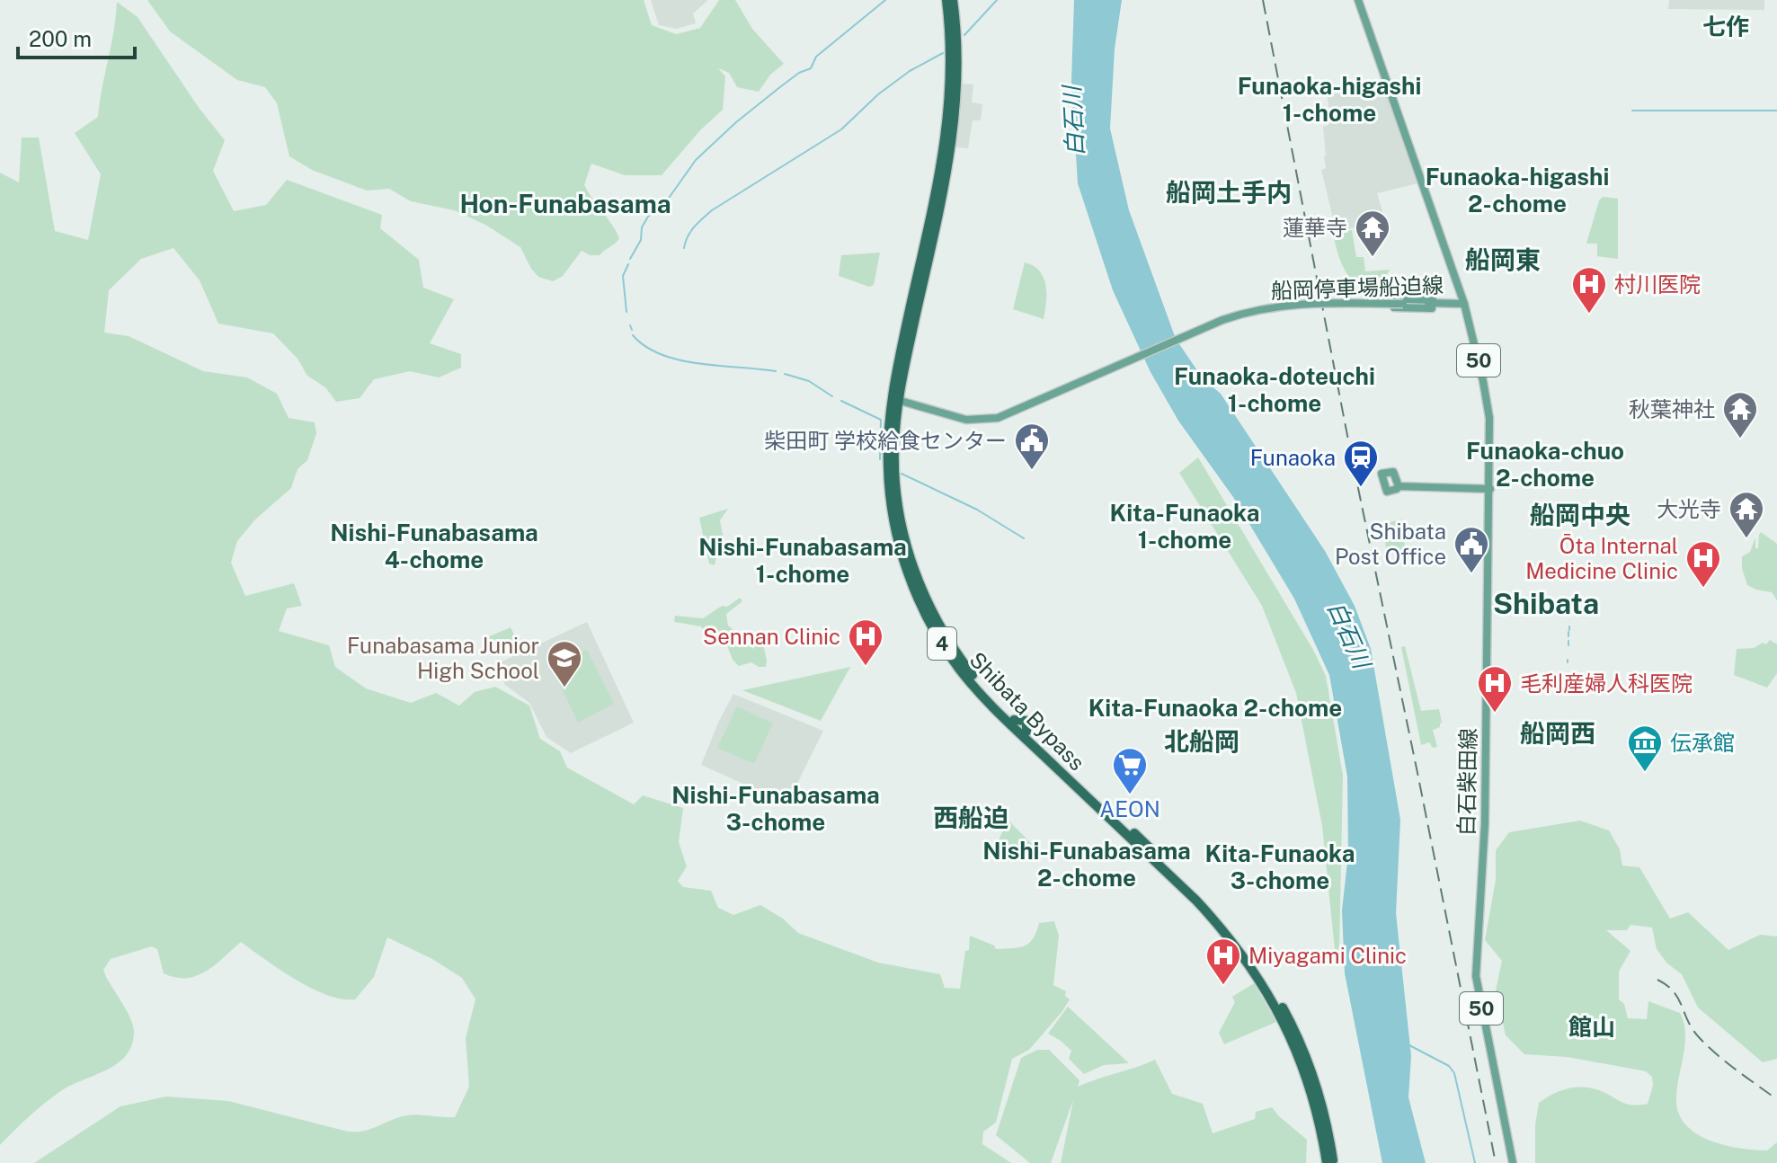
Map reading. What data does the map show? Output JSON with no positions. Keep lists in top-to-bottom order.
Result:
{
  "streets": {
    "highway": ["4", "Shibata Bypass"],
    "main road": ["船岡停車場船迫線", "50"]
  },
  "crossings": [
    ["船岡停車場船迫線", "50"],
    ["船岡停車場船迫線", "Shibata Bypass"]
  ],
  "districts": [
    "七作",
    "Funaoka-higashi 1-chome",
    "Funaoka-higashi 2-chome",
    "船岡土手内",
    "Hon-Funabasama",
    "船岡東",
    "Funaoka-doteuchi 1-chome",
    "Funaoka-chuo 2-chome",
    "Kita-Funaoka 1-chome",
    "船岡中央",
    "Nishi-Funabasama 4-chome",
    "Nishi-Funabasama 1-chome",
    "Shibata",
    "Kita-Funaoka 2-chome",
    "船岡西",
    "北船岡",
    "Nishi-Funabasama 3-chome",
    "西船迫",
    "Nishi-Funabasama 2-chome",
    "Kita-Funaoka 3-chome",
    "館山"
  ],
  "water": ["白石川"],
  "places": {
    "temple": ["蓮華寺", "秋葉神社", "大光寺"],
    "hospital": [
      "村川医院",
      "Ōta Internal Medicine Clinic",
      "Sennan Clinic",
      "毛利産婦人科医院",
      "Miyagami Clinic"
    ],
    "public building": ["柴田町 学校給食センター", "Shibata Post Office"],
    "station": ["Funaoka"],
    "school or university": ["Funabasama Junior High School"],
    "museum": ["伝承館"],
    "supermarket": ["AEON"]
  },
  "scale_bar": "200 m"
}
